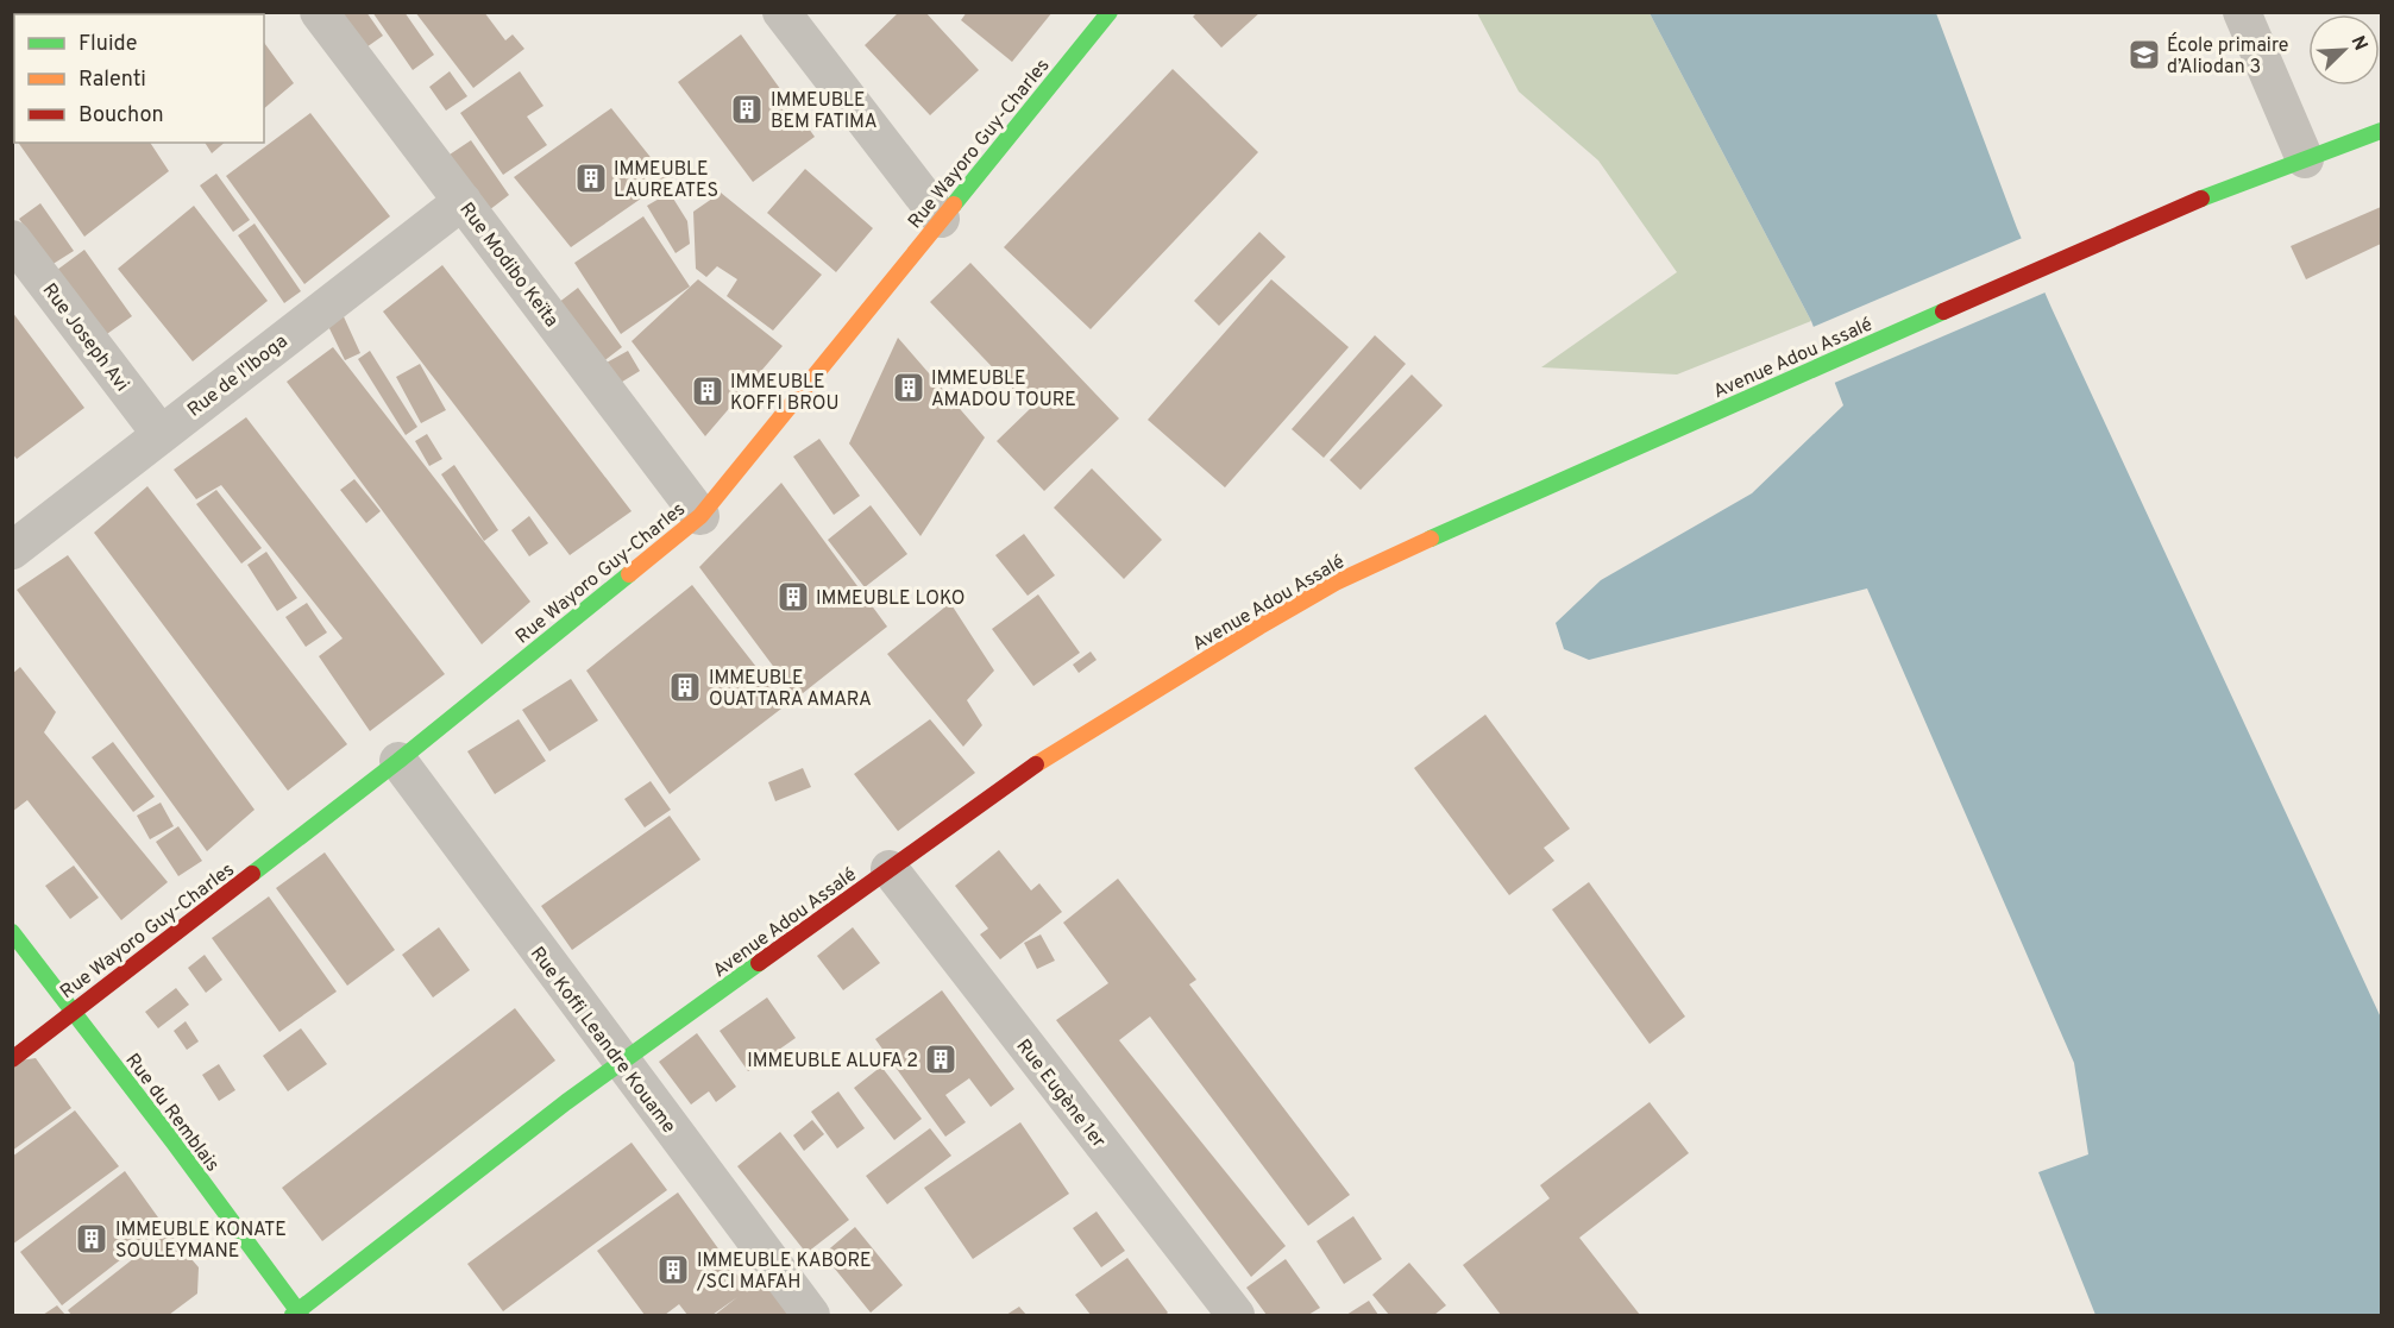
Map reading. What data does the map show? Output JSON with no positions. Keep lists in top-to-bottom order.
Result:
{
  "streets": {
    "street": [
      "Rue Wayoro Guy-Charles",
      "Rue Modibo Keïta",
      "Rue Joseph Avi",
      "Avenue Adou Assalé",
      "Rue de l'Iboga",
      "Rue Koffi Leandre Kouame",
      "Rue Eugène 1er",
      "Rue du Remblais"
    ]
  },
  "crossings": [
    ["Rue Wayoro Guy-Charles", "Rue Modibo Keïta"],
    ["Rue Wayoro Guy-Charles", "Rue Koffi Leandre Kouame"],
    ["Rue Wayoro Guy-Charles", "Rue du Remblais"],
    ["Rue Modibo Keïta", "Rue de l'Iboga"],
    ["Rue Joseph Avi", "Rue de l'Iboga"],
    ["Avenue Adou Assalé", "Rue Koffi Leandre Kouame"],
    ["Avenue Adou Assalé", "Rue Eugène 1er"],
    ["Avenue Adou Assalé", "Rue du Remblais"]
  ],
  "places": {
    "school or university": ["École primaire d’Aliodan 3"],
    "building": [
      "IMMEUBLE BEM FATIMA",
      "IMMEUBLE LAUREATES",
      "IMMEUBLE AMADOU TOURE",
      "IMMEUBLE KOFFI BROU",
      "IMMEUBLE LOKO",
      "IMMEUBLE OUATTARA AMARA",
      "IMMEUBLE ALUFA 2",
      "IMMEUBLE KONATE SOULEYMANE",
      "IMMEUBLE KABORE /SCI MAFAH"
    ]
  },
  "legend": ["Fluide", "Ralenti", "Bouchon"],
  "north": "top right"
}
